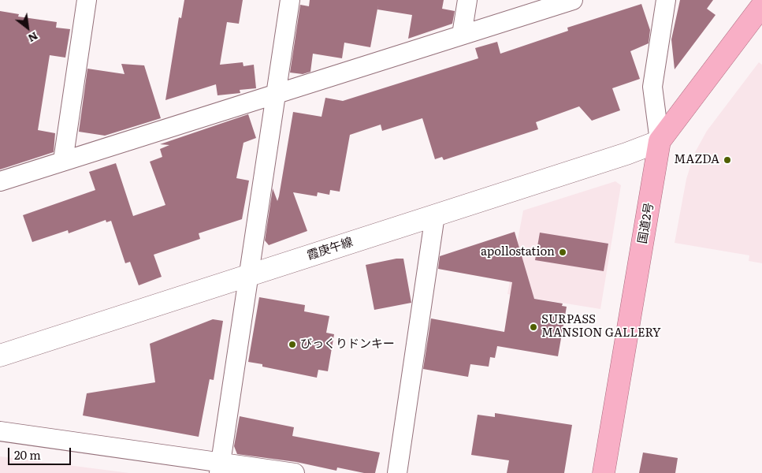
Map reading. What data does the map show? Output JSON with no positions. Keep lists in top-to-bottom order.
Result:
{
  "streets": {
    "highway": ["国道2号"],
    "street": ["霞庚午線"]
  },
  "crossings": [
    ["国道2号", "霞庚午線"]
  ],
  "places": [
    "MAZDA",
    "apollostation",
    "SURPASS MANSION GALLERY",
    "びっくりドンキー"
  ],
  "scale_bar": "20 m",
  "north": "bottom right"
}
